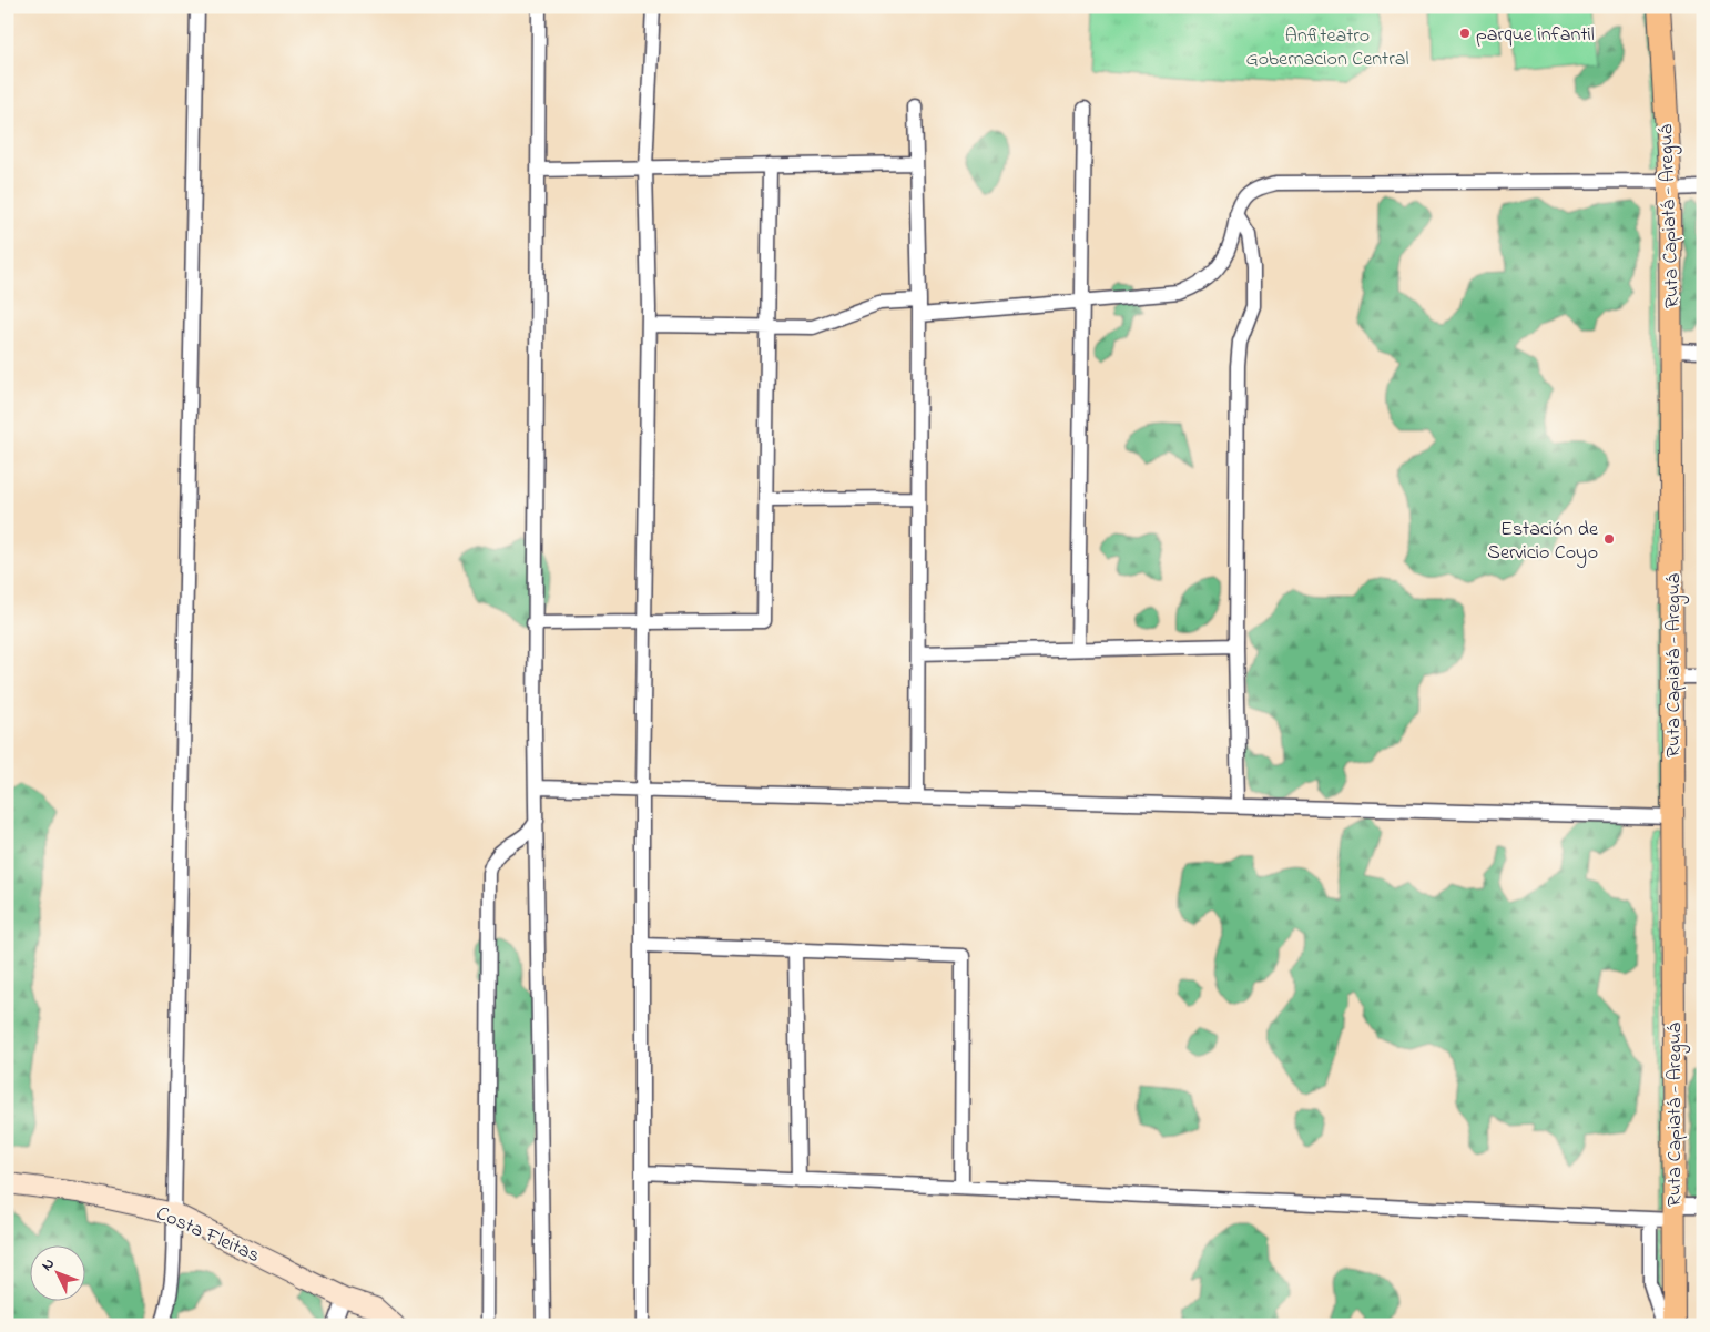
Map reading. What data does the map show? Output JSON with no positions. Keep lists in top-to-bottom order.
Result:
{
  "streets": {
    "main road": ["Ruta Capiatá - Areguá", "Costa Fleitas"]
  },
  "parks": ["Anfiteatro Gobernacion Central"],
  "places": ["parque infantil", "Estación de Servicio Coyo"],
  "north": "top left"
}
